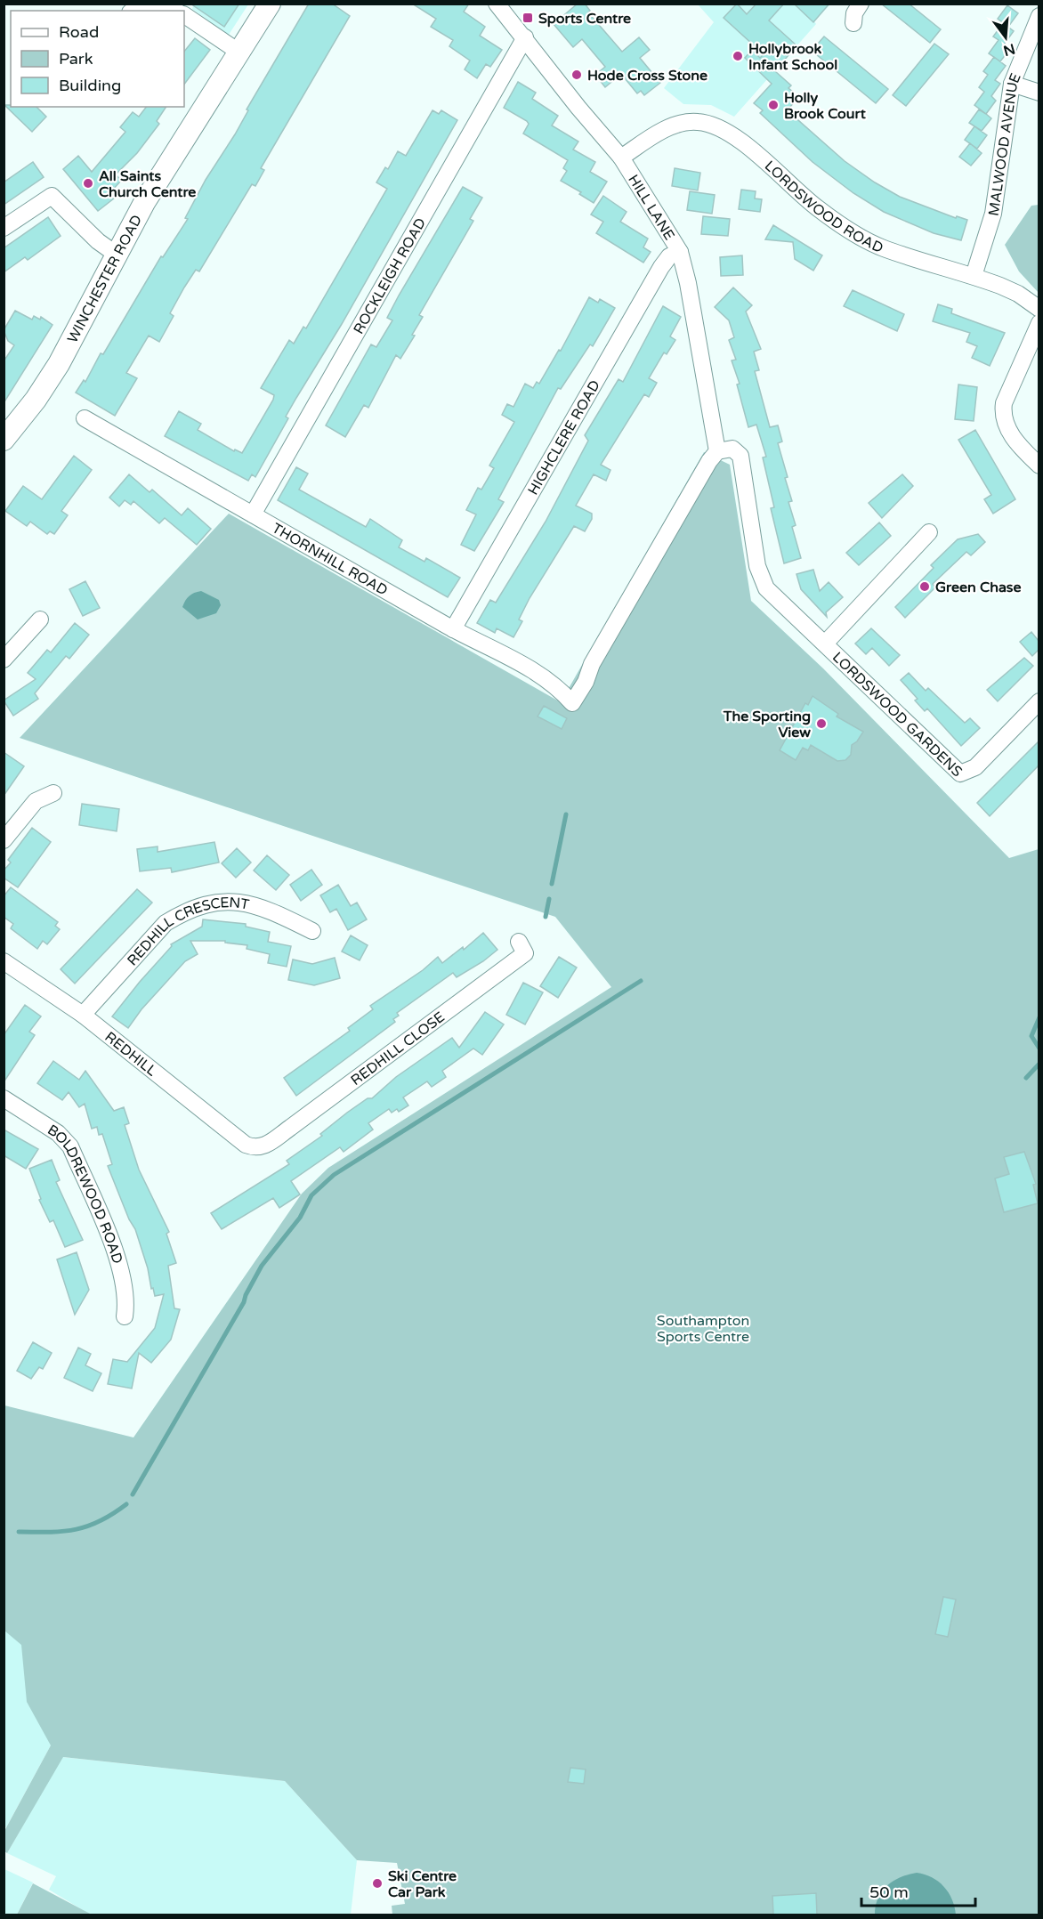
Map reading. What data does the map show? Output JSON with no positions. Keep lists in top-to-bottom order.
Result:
{
  "streets": {
    "main road": ["WINCHESTER ROAD"],
    "street": [
      "MALWOOD AVENUE",
      "LORDSWOOD ROAD",
      "HILL LANE",
      "ROCKLEIGH ROAD",
      "HIGHCLERE ROAD",
      "THORNHILL ROAD",
      "LORDSWOOD GARDENS",
      "REDHILL CRESCENT",
      "REDHILL CLOSE",
      "REDHILL",
      "BOLDREWOOD ROAD"
    ]
  },
  "crossings": [
    ["MALWOOD AVENUE", "LORDSWOOD ROAD"],
    ["LORDSWOOD ROAD", "HILL LANE"],
    ["HILL LANE", "ROCKLEIGH ROAD"],
    ["HILL LANE", "HIGHCLERE ROAD"],
    ["HILL LANE", "THORNHILL ROAD"],
    ["HILL LANE", "LORDSWOOD GARDENS"],
    ["ROCKLEIGH ROAD", "THORNHILL ROAD"],
    ["HIGHCLERE ROAD", "THORNHILL ROAD"],
    ["THORNHILL ROAD", "LORDSWOOD GARDENS"],
    ["REDHILL CRESCENT", "REDHILL"],
    ["REDHILL CLOSE", "REDHILL"]
  ],
  "parks": ["Southampton Sports Centre"],
  "places": {
    "transit": ["Sports Centre"],
    "other": [
      "Hollybrook Infant School",
      "Hode Cross Stone",
      "Holly Brook Court",
      "All Saints Church Centre",
      "Green Chase",
      "The Sporting View",
      "Ski Centre Car Park"
    ]
  },
  "legend": ["Road", "Park", "Building"],
  "scale_bar": "50 m",
  "north": "bottom"
}
